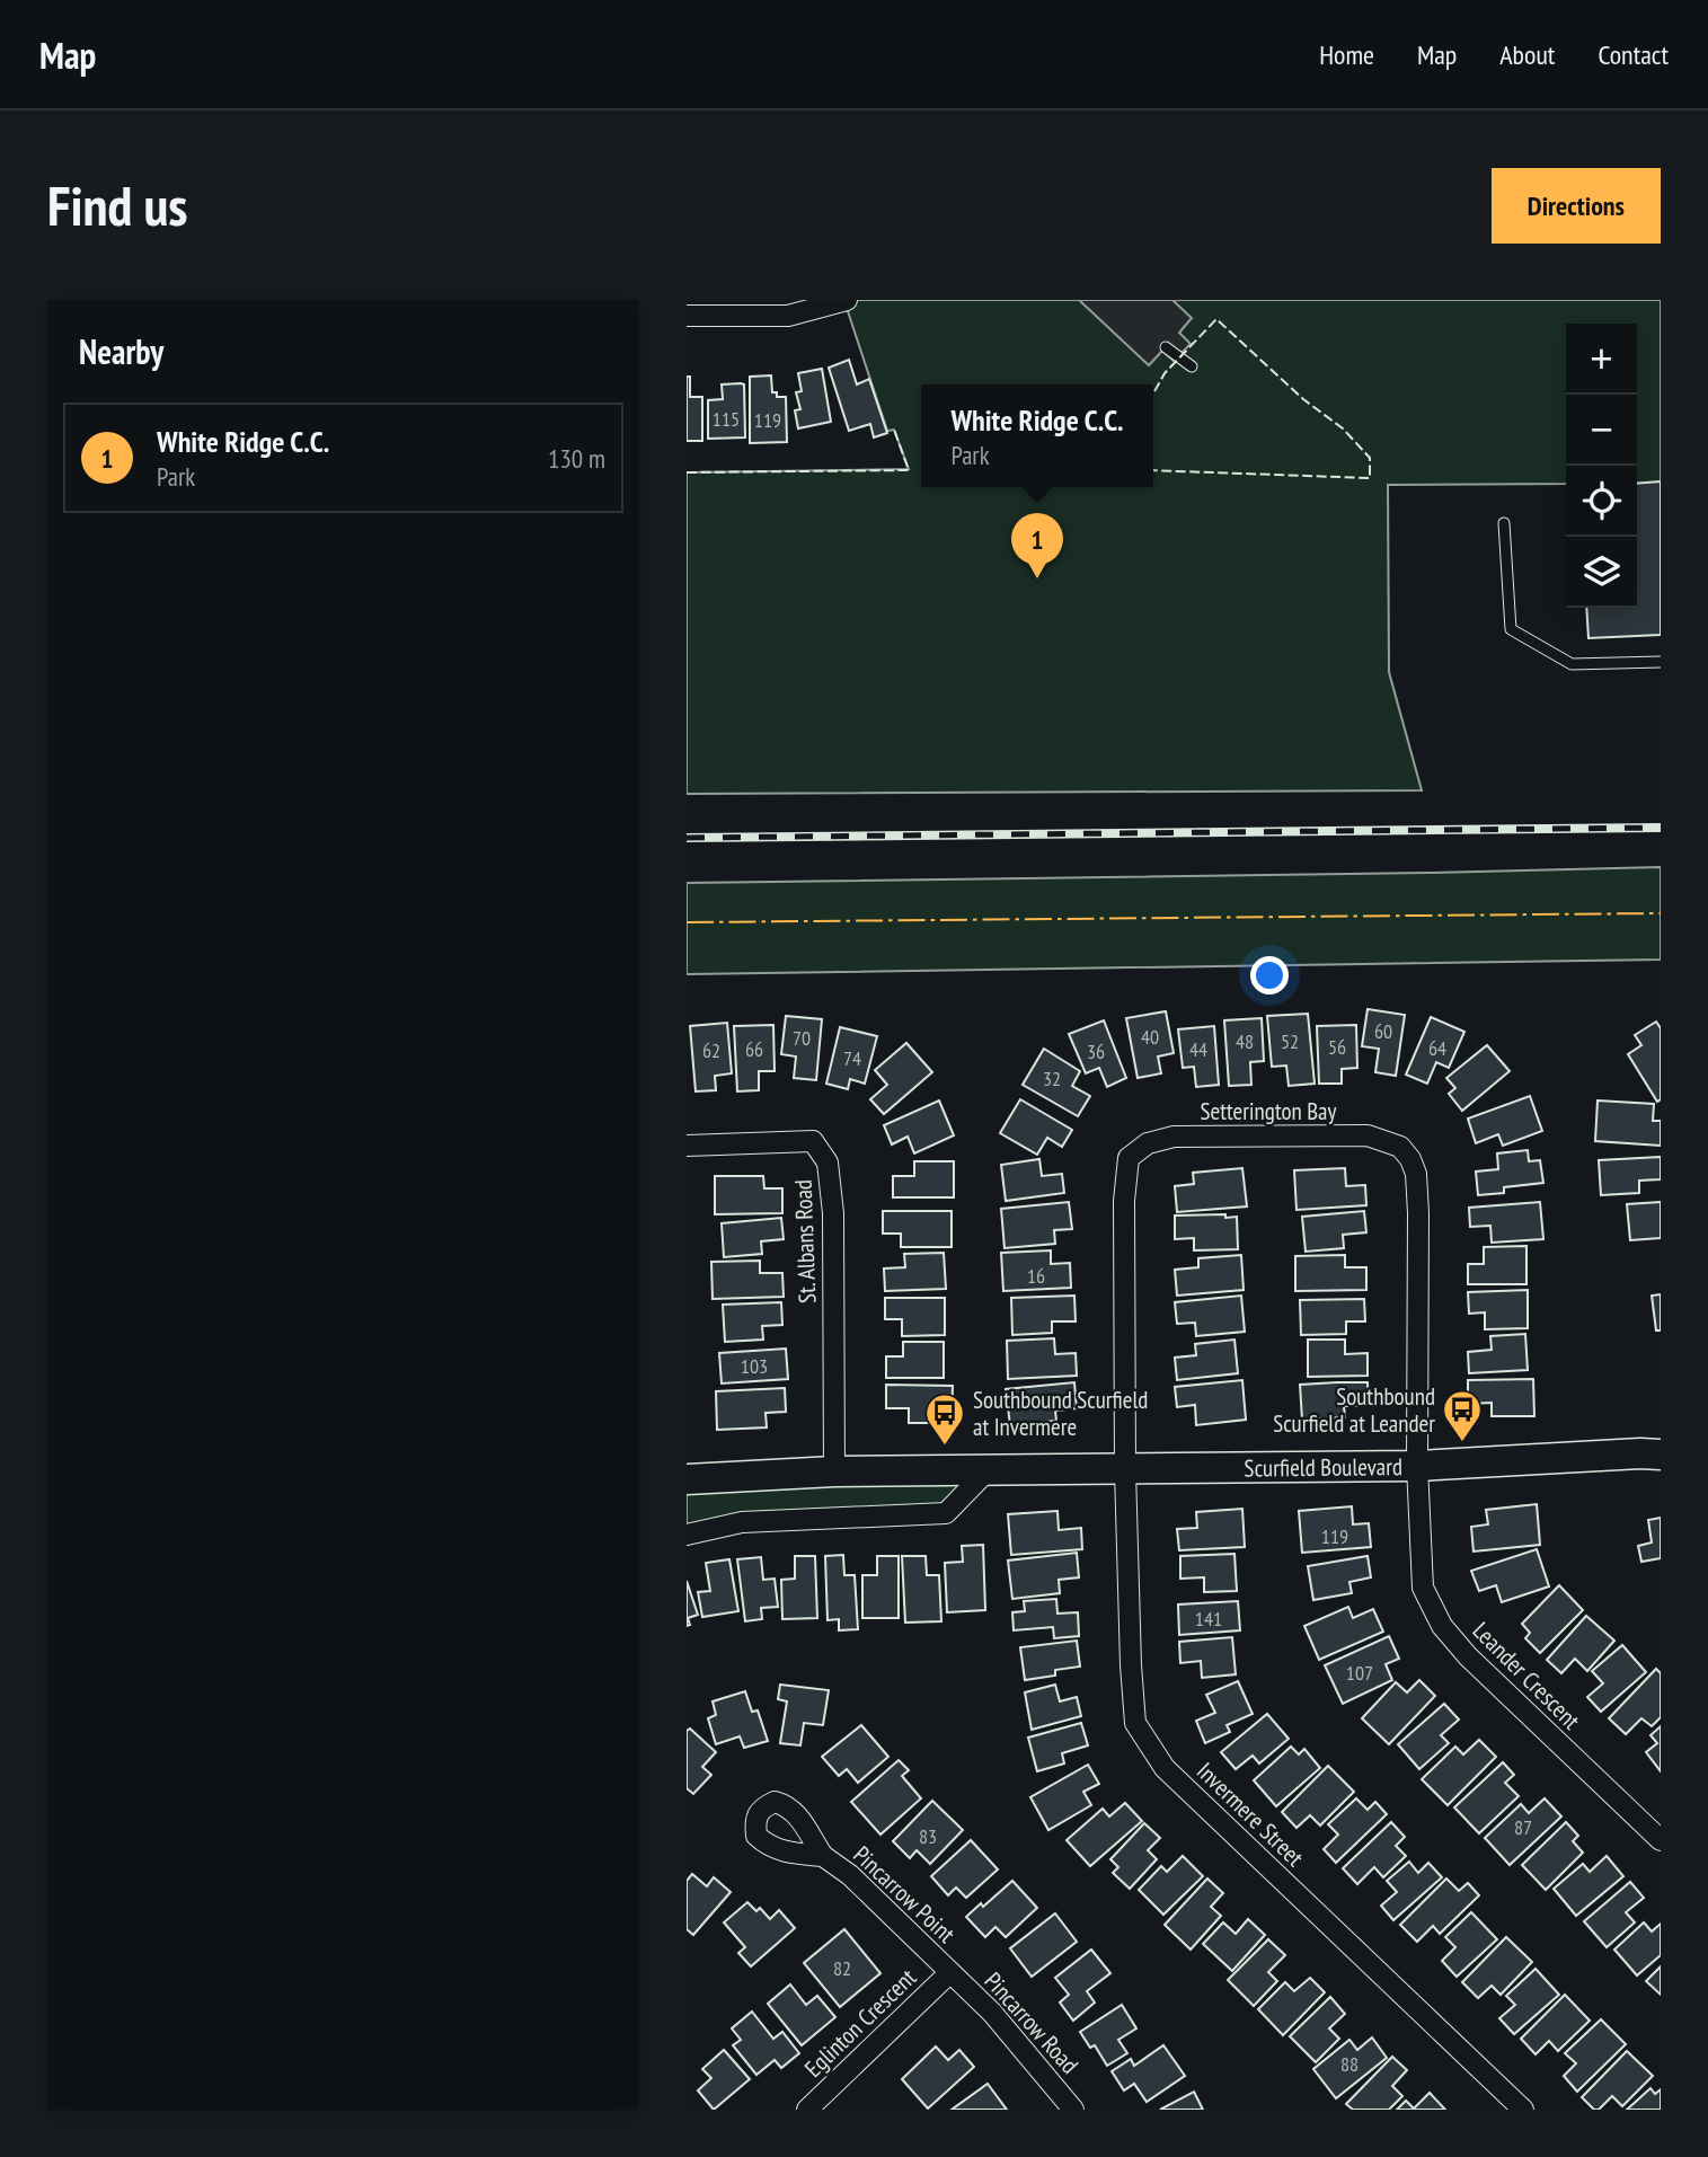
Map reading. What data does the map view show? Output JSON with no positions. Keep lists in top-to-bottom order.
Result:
{
  "streets": {
    "street": [
      "Setterington Bay",
      "St. Albans Road",
      "Scurfield Boulevard",
      "Leander Crescent",
      "Invermere Street",
      "Pincarrow Point",
      "Eglinton Crescent",
      "Pincarrow Road"
    ]
  },
  "crossings": [
    ["Setterington Bay", "Scurfield Boulevard"],
    ["Setterington Bay", "Leander Crescent"],
    ["Setterington Bay", "Invermere Street"],
    ["St. Albans Road", "Scurfield Boulevard"],
    ["Scurfield Boulevard", "Leander Crescent"],
    ["Scurfield Boulevard", "Invermere Street"],
    ["Pincarrow Point", "Eglinton Crescent"],
    ["Pincarrow Point", "Pincarrow Road"],
    ["Eglinton Crescent", "Pincarrow Road"]
  ],
  "places": {
    "bus stop": ["Southbound Scurfield at Leander", "Southbound Scurfield at Invermere"]
  },
  "house_numbers": [
    "115",
    "119",
    "60",
    "40",
    "70",
    "48",
    "52",
    "56",
    "64",
    "66",
    "44",
    "62",
    "36",
    "74",
    "32",
    "16",
    "103",
    "119",
    "141",
    "107",
    "87",
    "83",
    "82",
    "88"
  ],
  "page": {
    "header": "Map",
    "nav": [
      "Home",
      "Map",
      "About",
      "Contact"
    ],
    "buttons": "Directions",
    "title": "Find us",
    "heading": "Nearby",
    "map_buttons": ["+", "−"],
    "popup": ["White Ridge C.C.", "Park"],
    "list": [
      {
        "mark": "1",
        "name": "White Ridge C.C.",
        "note": "Park",
        "value": "130 m"
      }
    ],
    "pins": "1"
  }
}
